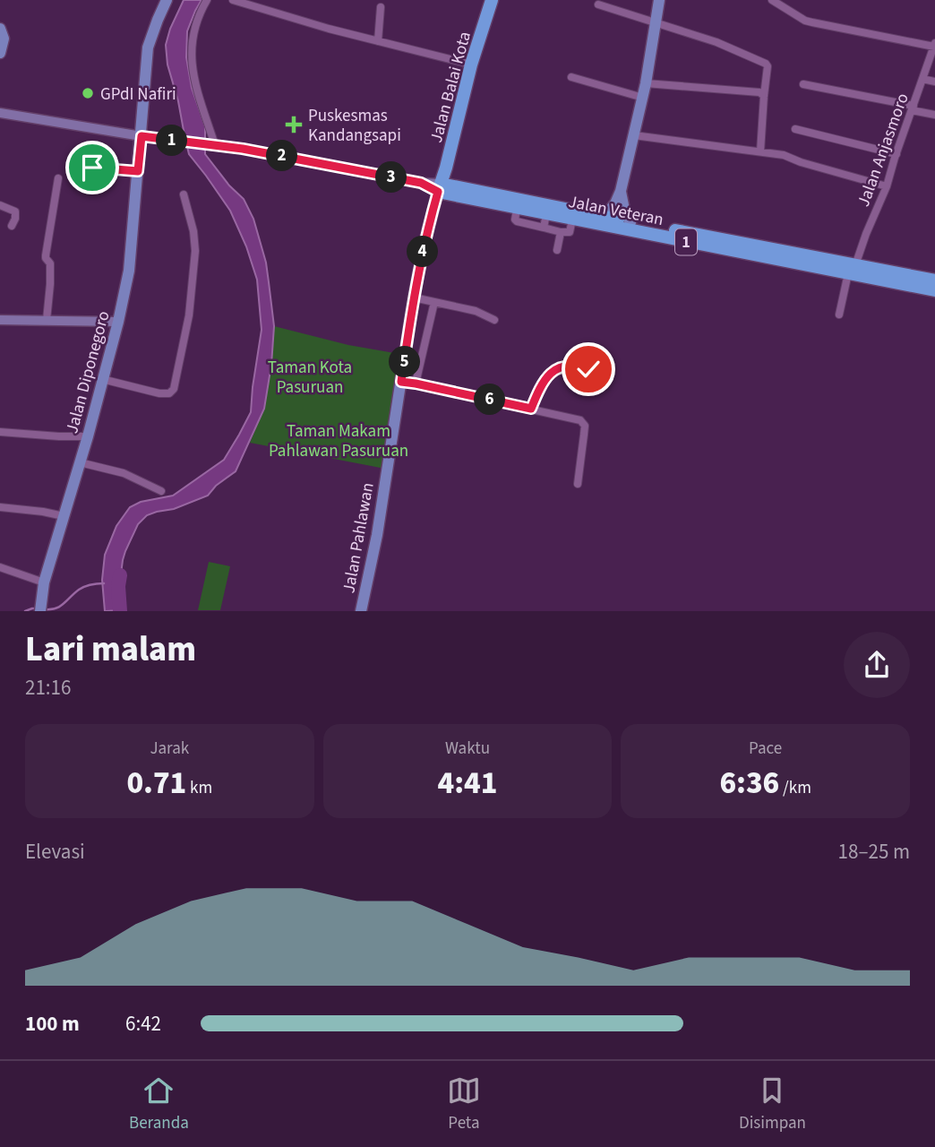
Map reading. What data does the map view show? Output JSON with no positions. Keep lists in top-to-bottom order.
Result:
{
  "streets": {
    "highway": ["Jalan Balai Kota", "Jalan Veteran", "1"],
    "main road": ["Jalan Diponegoro", "Jalan Pahlawan"],
    "street": ["Jalan Anjasmoro"]
  },
  "crossings": [
    ["Jalan Balai Kota", "Jalan Veteran"],
    ["Jalan Balai Kota", "Jalan Pahlawan"],
    ["Jalan Anjasmoro", "Jalan Veteran"],
    ["Jalan Veteran", "Jalan Pahlawan"]
  ],
  "parks": ["Taman Kota Pasuruan", "Taman Makam Pahlawan Pasuruan"],
  "places": {
    "other": ["GPdI Nafiri"],
    "health": ["Puskesmas Kandangsapi"]
  },
  "page": {
    "pins": [
      "1",
      "2",
      "3",
      "4",
      "5",
      "6"
    ],
    "heading": ["Lari malam", "21:16"],
    "stats": [
      ["Jarak", "0.71 km"],
      ["Waktu", "4:41"],
      ["Pace", "6:36 /km"]
    ],
    "chart": ["Elevasi", "18–25 m"],
    "list": [
      {
        "name": "100 m",
        "note": "6:42"
      }
    ],
    "tabs": ["Beranda", "Peta", "Disimpan"]
  }
}
